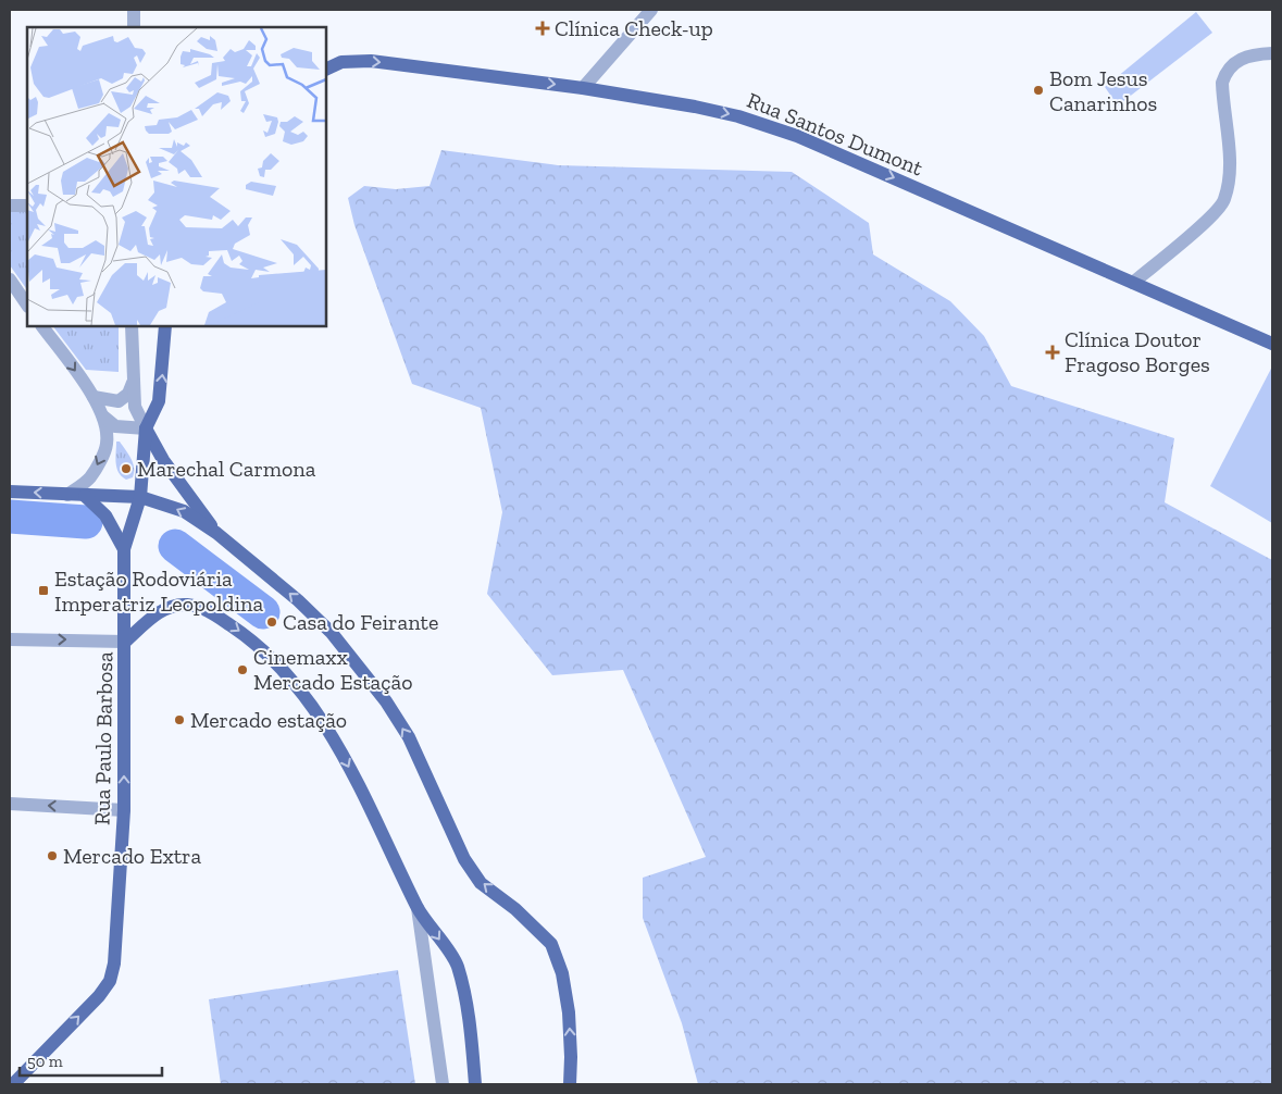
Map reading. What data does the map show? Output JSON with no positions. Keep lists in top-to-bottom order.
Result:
{
  "streets": {
    "main road": ["Rua Santos Dumont", "Rua Paulo Barbosa"]
  },
  "one_way": ["Rua Santos Dumont", "Rua Paulo Barbosa"],
  "places": {
    "health": ["Clínica Check-up", "Clínica Doutor Fragoso Borges"],
    "other": [
      "Bom Jesus Canarinhos",
      "Marechal Carmona",
      "Casa do Feirante",
      "Cinemaxx Mercado Estação",
      "Mercado estação",
      "Mercado Extra"
    ],
    "transit": ["Estação Rodoviária Imperatriz Leopoldina"]
  },
  "scale_bar": "50 m"
}
